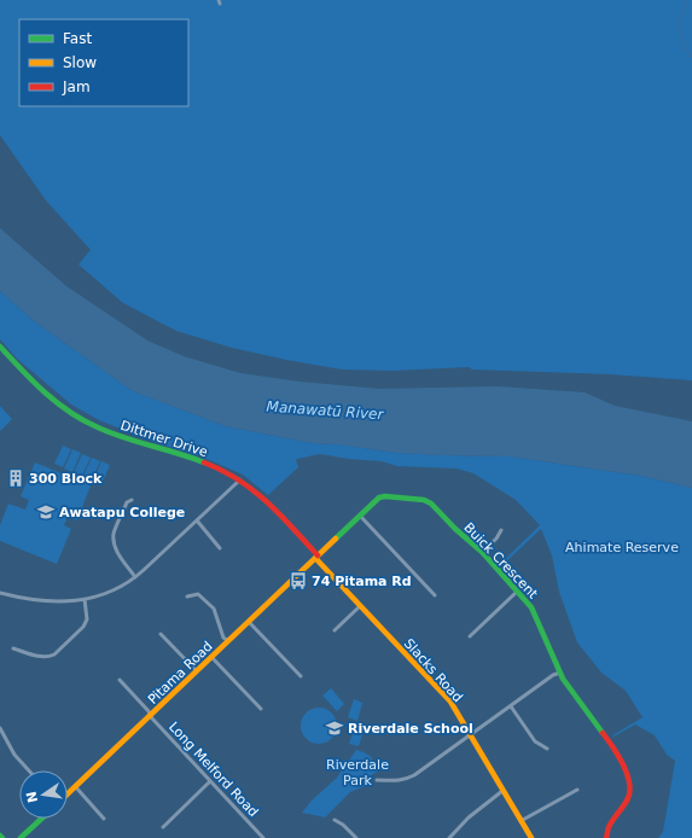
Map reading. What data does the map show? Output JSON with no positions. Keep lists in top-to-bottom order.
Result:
{
  "streets": {
    "street": [
      "Dittmer Drive",
      "Buick Crescent",
      "Slacks Road",
      "Pitama Road",
      "Long Melford Road"
    ]
  },
  "crossings": [
    ["Dittmer Drive", "Buick Crescent"],
    ["Dittmer Drive", "Slacks Road"],
    ["Dittmer Drive", "Pitama Road"],
    ["Buick Crescent", "Slacks Road"],
    ["Buick Crescent", "Pitama Road"],
    ["Slacks Road", "Pitama Road"],
    ["Pitama Road", "Long Melford Road"]
  ],
  "water": ["Manawatū River"],
  "parks": ["Ahimate Reserve", "Riverdale Park"],
  "places": {
    "building": ["300 Block"],
    "school or university": ["Awatapu College", "Riverdale School"],
    "bus stop": ["74 Pitama Rd"]
  },
  "legend": ["Fast", "Slow", "Jam"],
  "north": "left"
}
